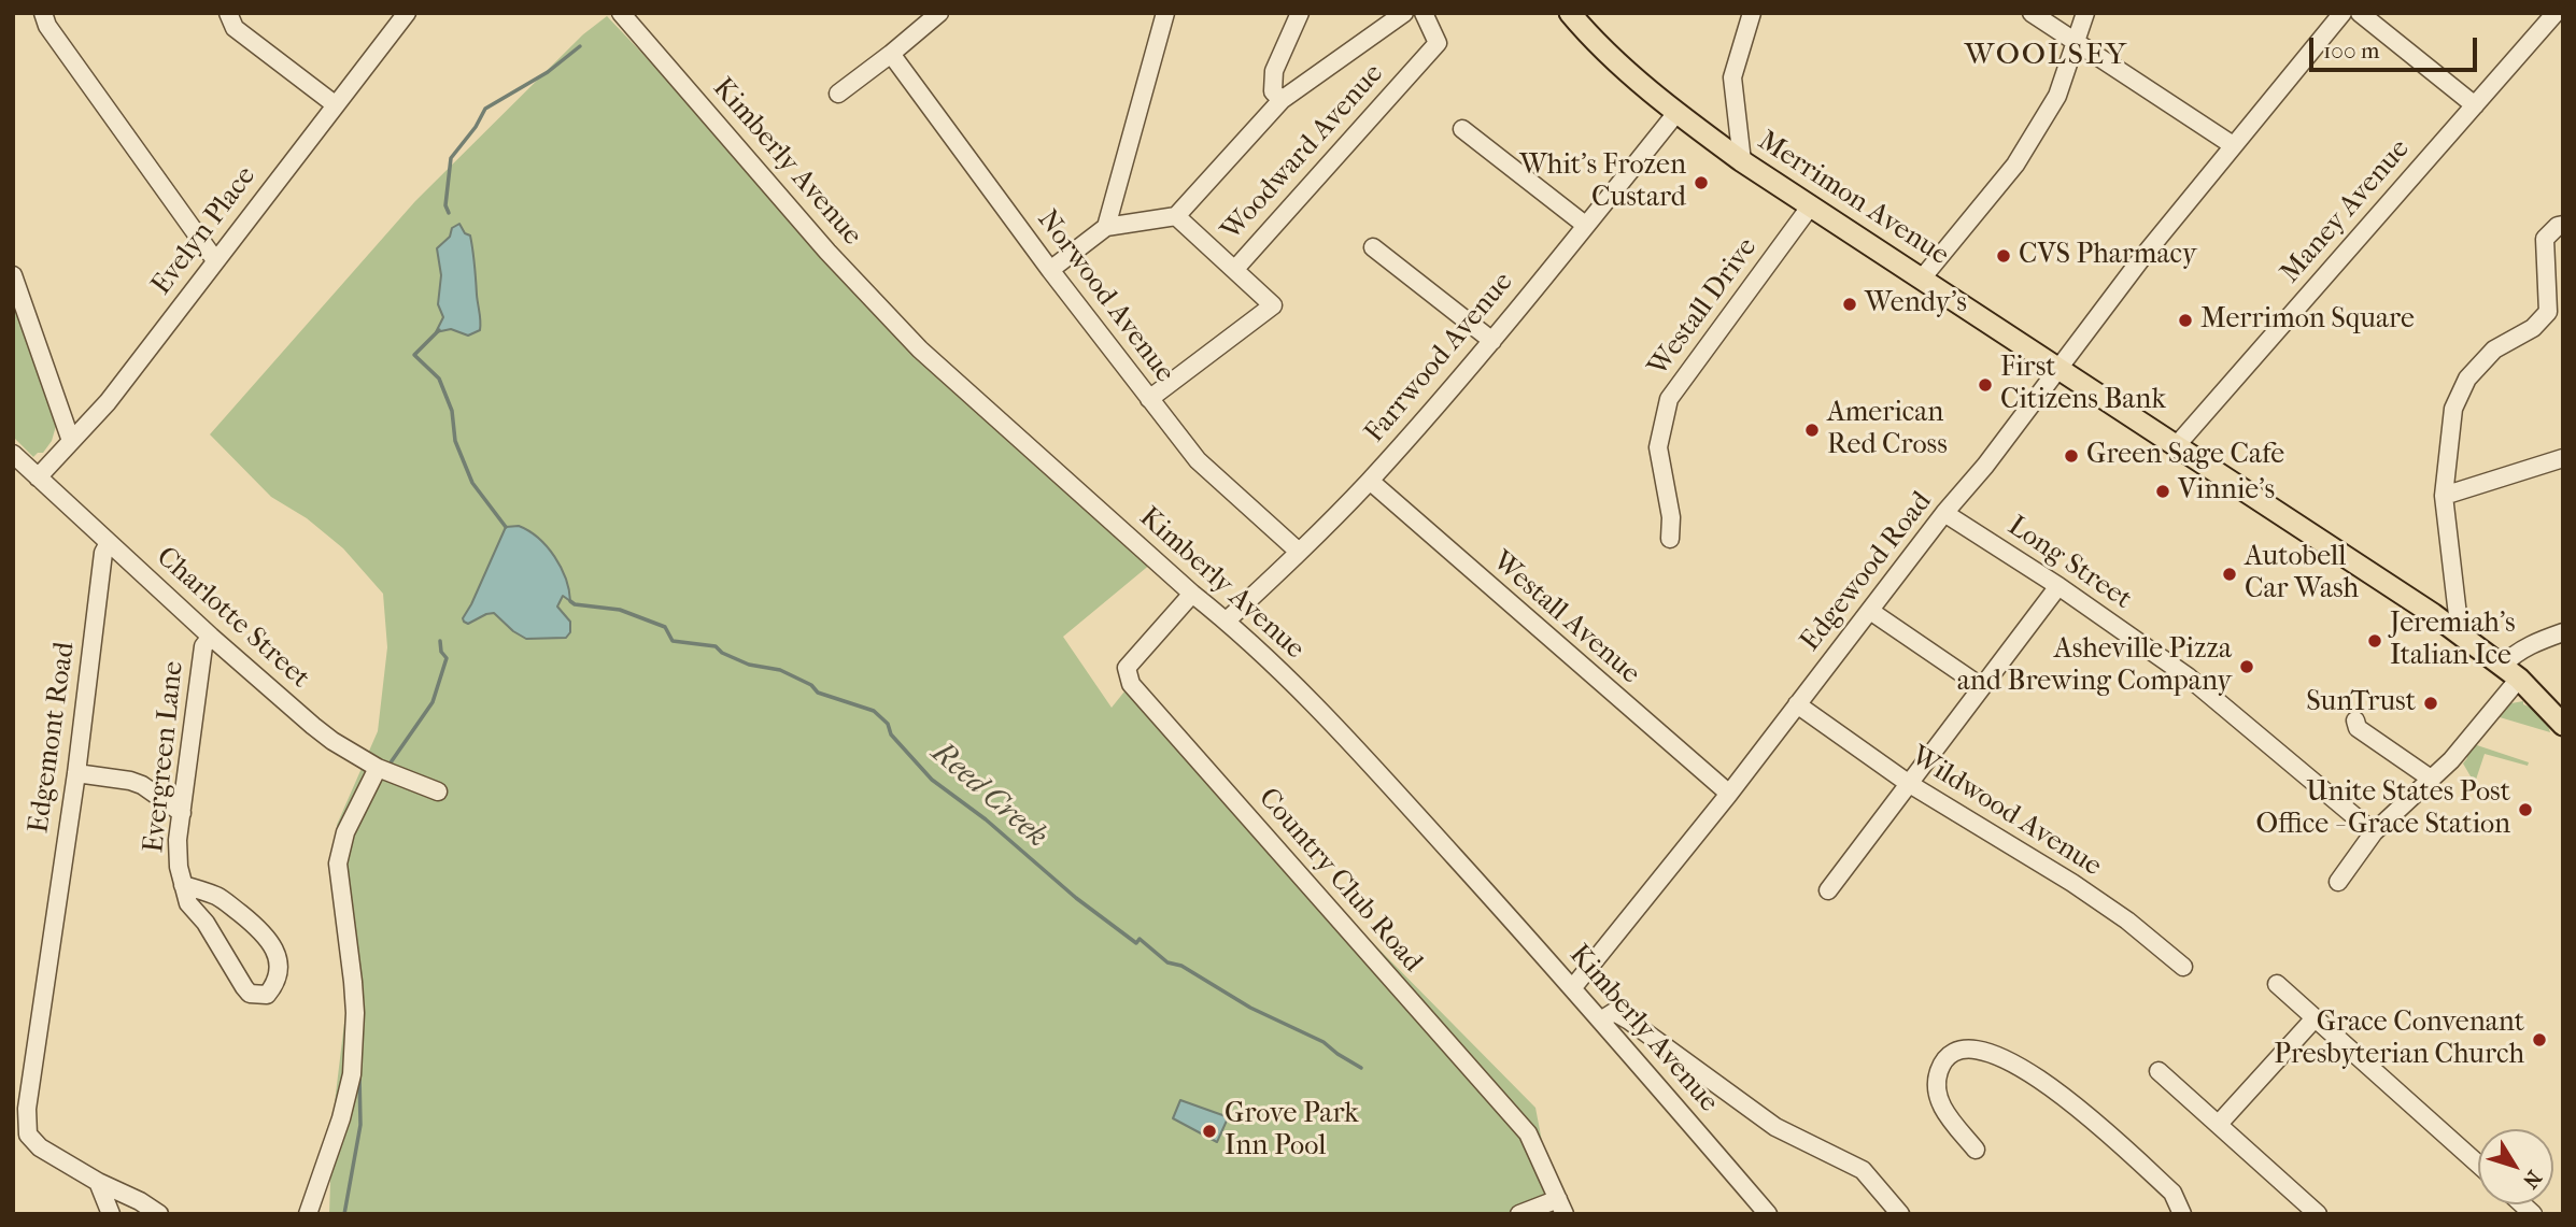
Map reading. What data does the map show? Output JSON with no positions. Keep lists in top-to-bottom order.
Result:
{
  "streets": {
    "main road": ["Merrimon Avenue"],
    "street": [
      "Woodward Avenue",
      "Kimberly Avenue",
      "Maney Avenue",
      "Evelyn Place",
      "Norwood Avenue",
      "Westall Drive",
      "Farrwood Avenue",
      "Long Street",
      "Edgewood Road",
      "Charlotte Street",
      "Westall Avenue",
      "Edgemont Road",
      "Evergreen Lane",
      "Wildwood Avenue",
      "Country Club Road"
    ]
  },
  "crossings": [
    ["Woodward Avenue", "Norwood Avenue"],
    ["Kimberly Avenue", "Farrwood Avenue"],
    ["Kimberly Avenue", "Edgewood Road"],
    ["Kimberly Avenue", "Country Club Road"],
    ["Merrimon Avenue", "Maney Avenue"],
    ["Merrimon Avenue", "Westall Drive"],
    ["Merrimon Avenue", "Farrwood Avenue"],
    ["Merrimon Avenue", "Edgewood Road"],
    ["Evelyn Place", "Charlotte Street"],
    ["Norwood Avenue", "Farrwood Avenue"],
    ["Farrwood Avenue", "Westall Avenue"],
    ["Long Street", "Edgewood Road"],
    ["Edgewood Road", "Westall Avenue"],
    ["Edgewood Road", "Wildwood Avenue"],
    ["Charlotte Street", "Edgemont Road"],
    ["Charlotte Street", "Evergreen Lane"]
  ],
  "districts": ["WOOLSEY"],
  "water": ["Reed Creek"],
  "places": [
    "Whit's Frozen Custard",
    "CVS Pharmacy",
    "Wendy's",
    "Merrimon Square",
    "First Citizens Bank",
    "American Red Cross",
    "Green Sage Cafe",
    "Vinnie's",
    "Autobell Car Wash",
    "Jeremiah’s Italian Ice",
    "Asheville Pizza and Brewing Company",
    "SunTrust",
    "Unite States Post Office - Grace Station",
    "Grace Convenant Presbyterian Church",
    "Grove Park Inn Pool"
  ],
  "scale_bar": "100 m",
  "north": "bottom right"
}
